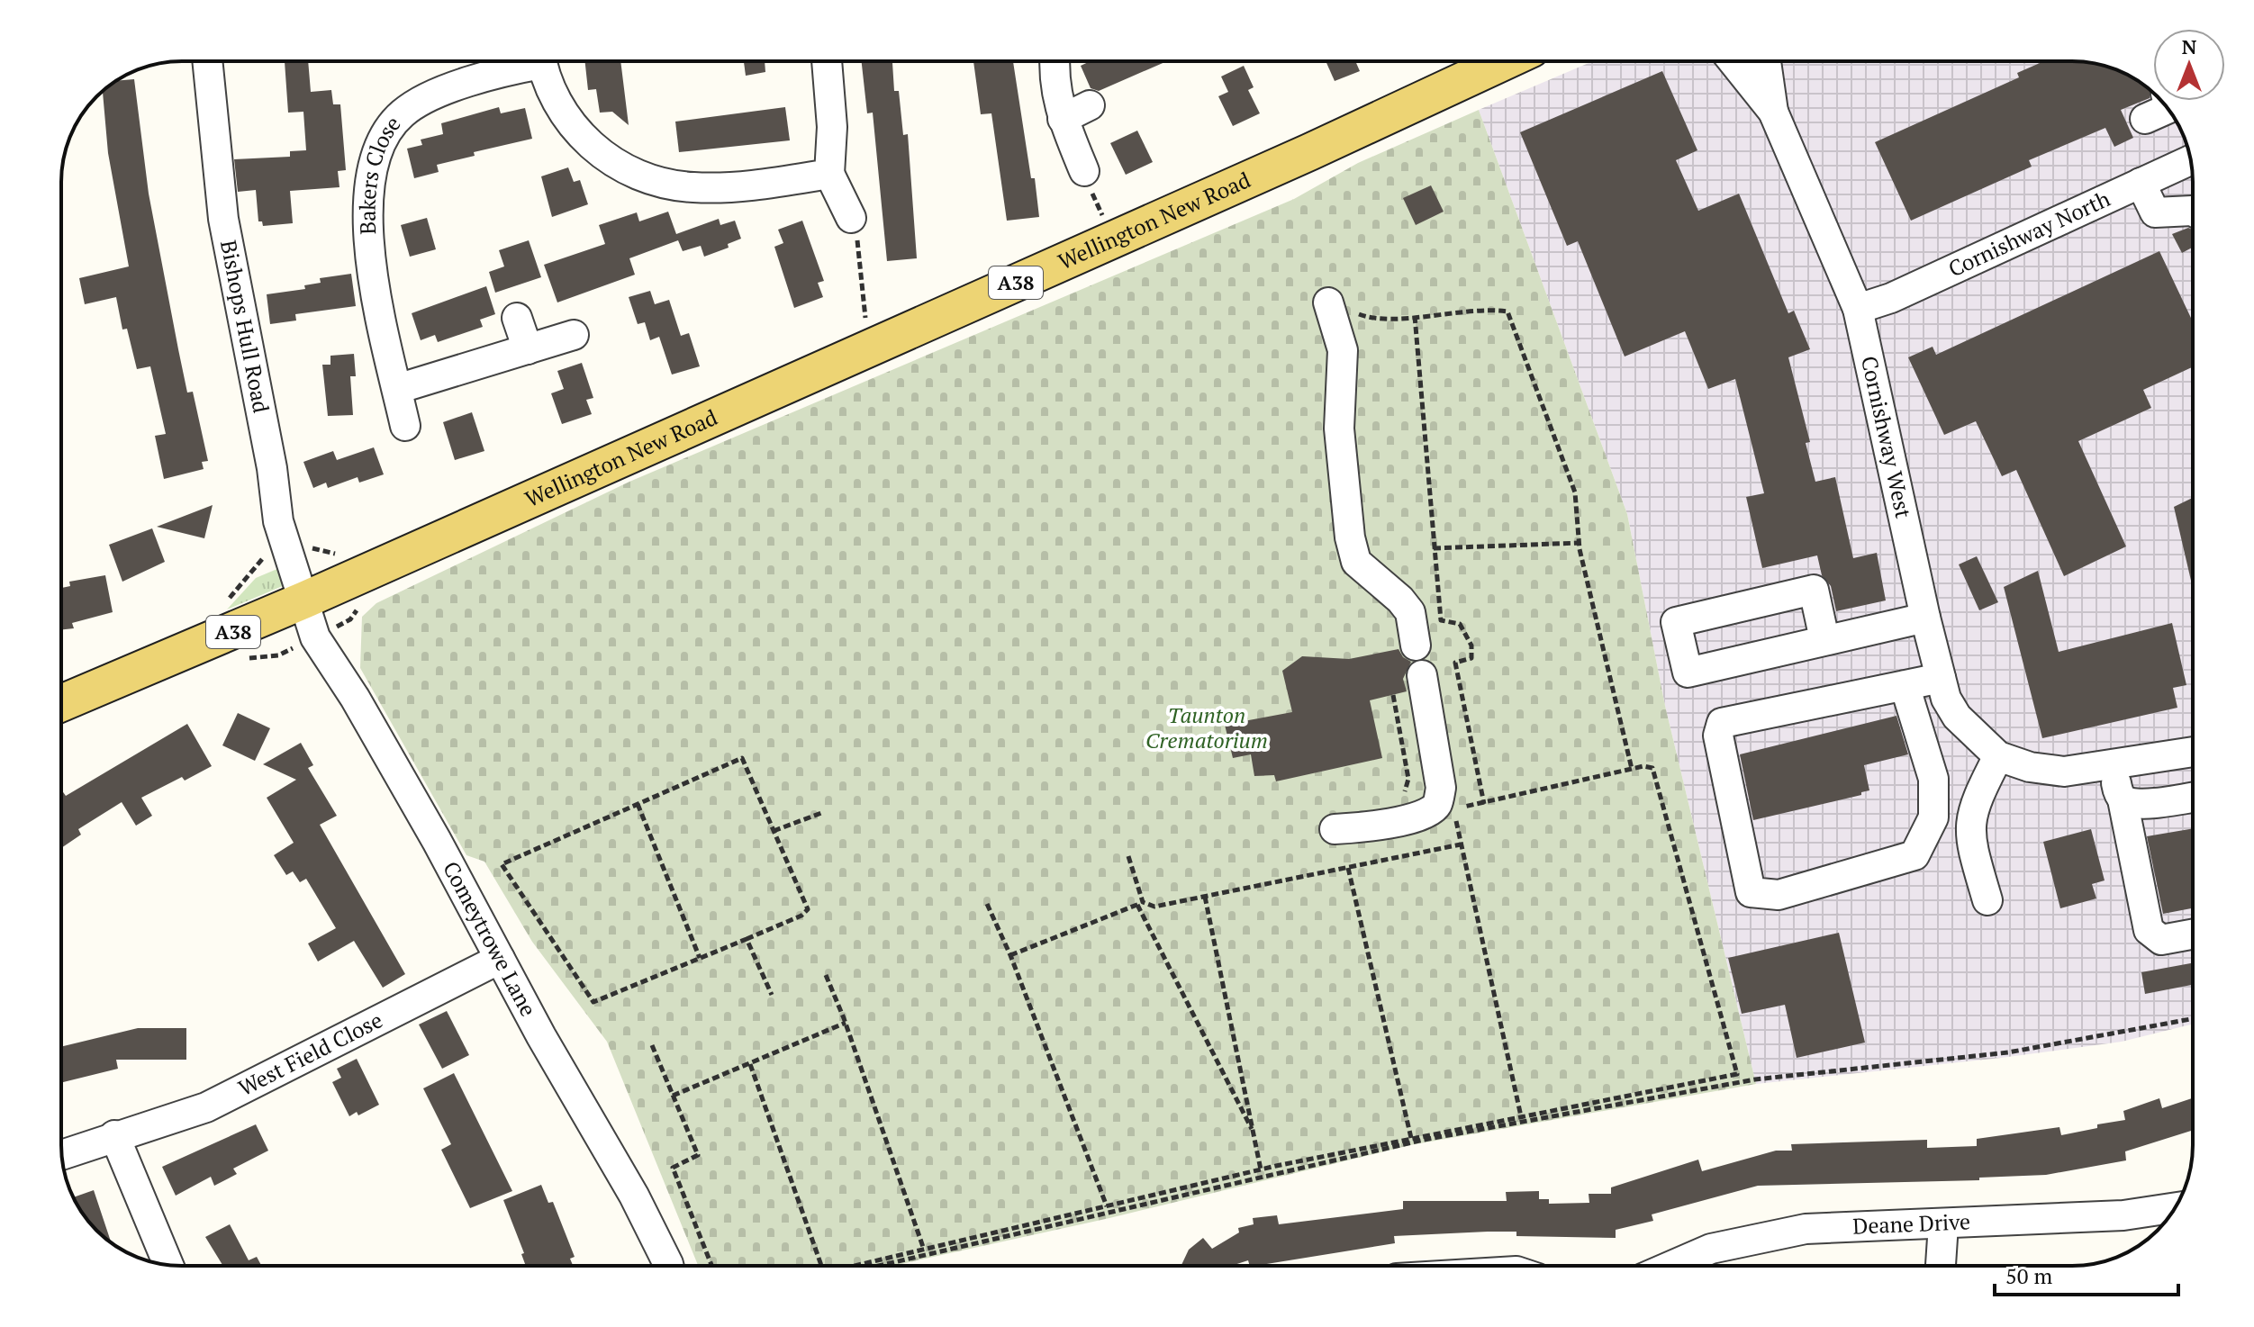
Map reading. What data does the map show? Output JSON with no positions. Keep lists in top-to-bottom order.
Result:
{
  "streets": {
    "main road": ["Wellington New Road", "A38"],
    "street": [
      "Bakers Close",
      "Cornishway North",
      "Bishops Hull Road",
      "Cornishway West",
      "Comeytrowe Lane",
      "West Field Close",
      "Deane Drive"
    ]
  },
  "crossings": [
    ["Wellington New Road", "A38"],
    ["Wellington New Road", "Bishops Hull Road"],
    ["Wellington New Road", "Comeytrowe Lane"],
    ["Cornishway North", "Cornishway West"],
    ["A38", "Bishops Hull Road"],
    ["A38", "Comeytrowe Lane"],
    ["Bishops Hull Road", "Comeytrowe Lane"],
    ["Comeytrowe Lane", "West Field Close"]
  ],
  "parks": ["Taunton Crematorium"],
  "scale_bar": "50 m",
  "north": "top"
}
